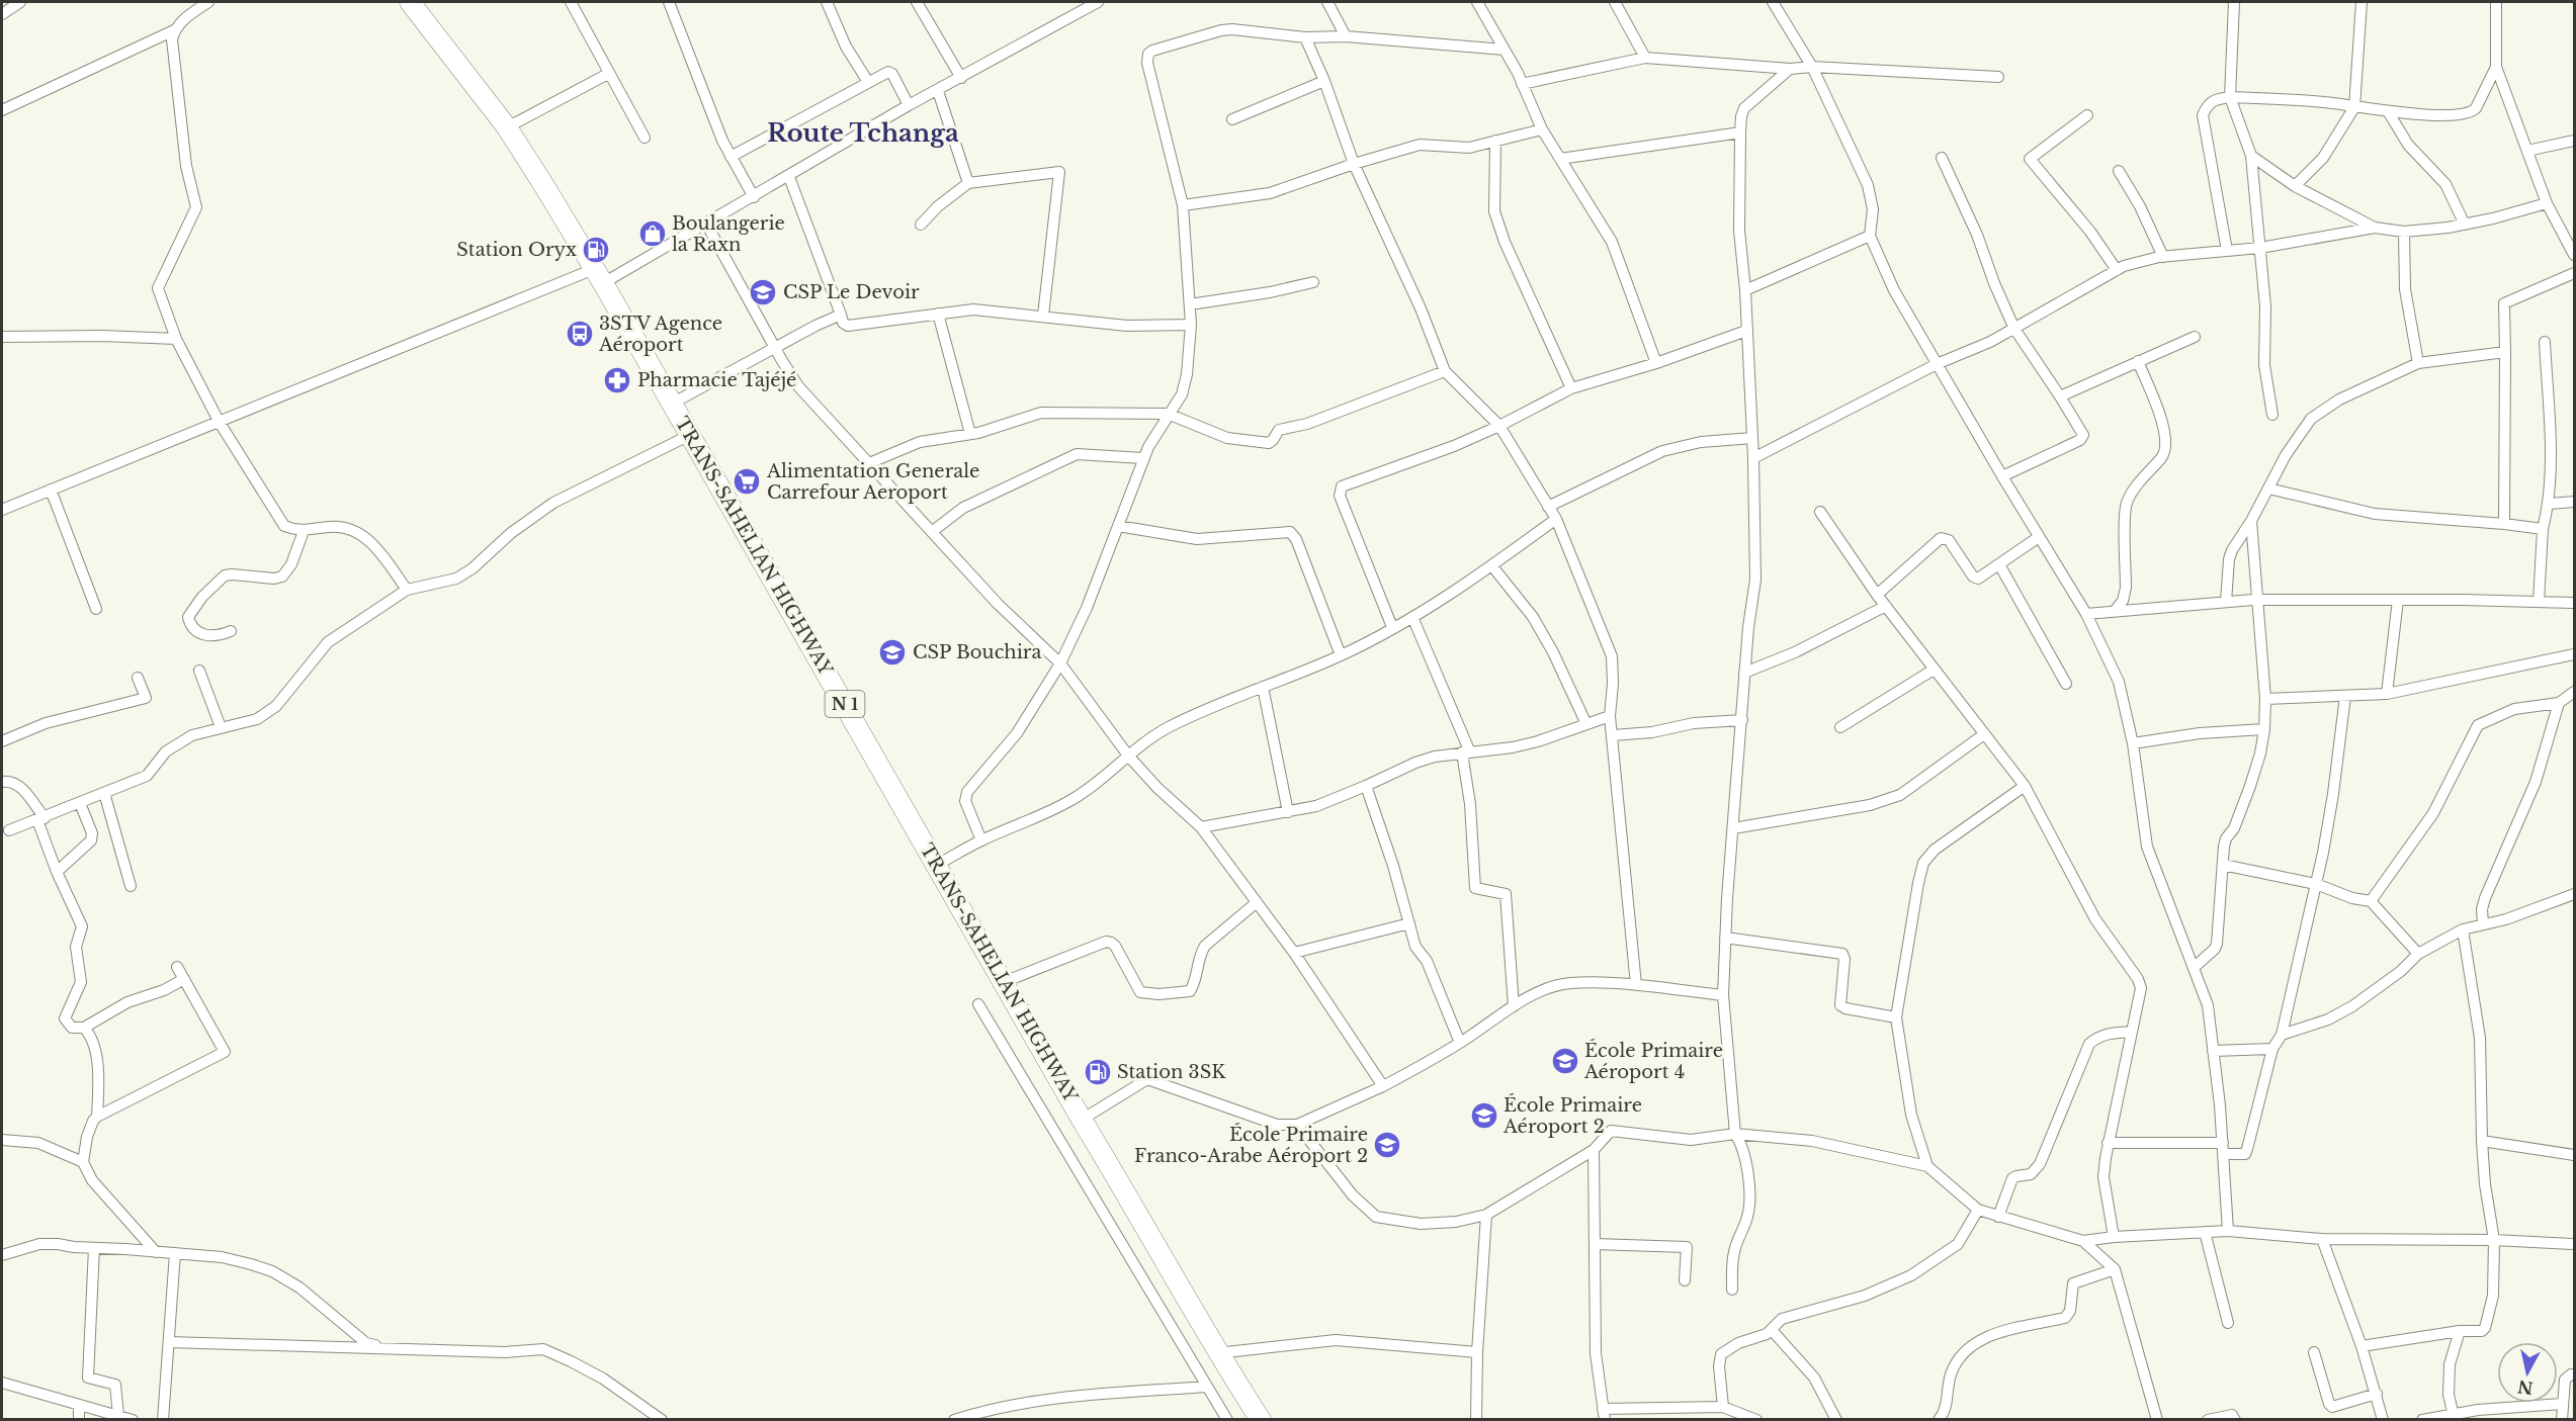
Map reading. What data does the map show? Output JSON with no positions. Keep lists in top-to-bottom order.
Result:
{
  "streets": {
    "highway": ["TRANS-SAHELIAN HIGHWAY", "N 1"]
  },
  "districts": ["Route Tchanga"],
  "places": {
    "shop": ["Boulangerie la Raxn"],
    "fuel station": ["Station Oryx", "Station 3SK"],
    "school or university": [
      "CSP Le Devoir",
      "CSP Bouchira",
      "École Primaire Aéroport 4",
      "École Primaire Aéroport 2",
      "École Primaire Franco-Arabe Aéroport 2"
    ],
    "bus stop": ["3STV Agence Aéroport"],
    "pharmacy": ["Pharmacie Tajéjé"],
    "supermarket": ["Alimentation Generale Carrefour Aeroport"]
  },
  "north": "bottom"
}
